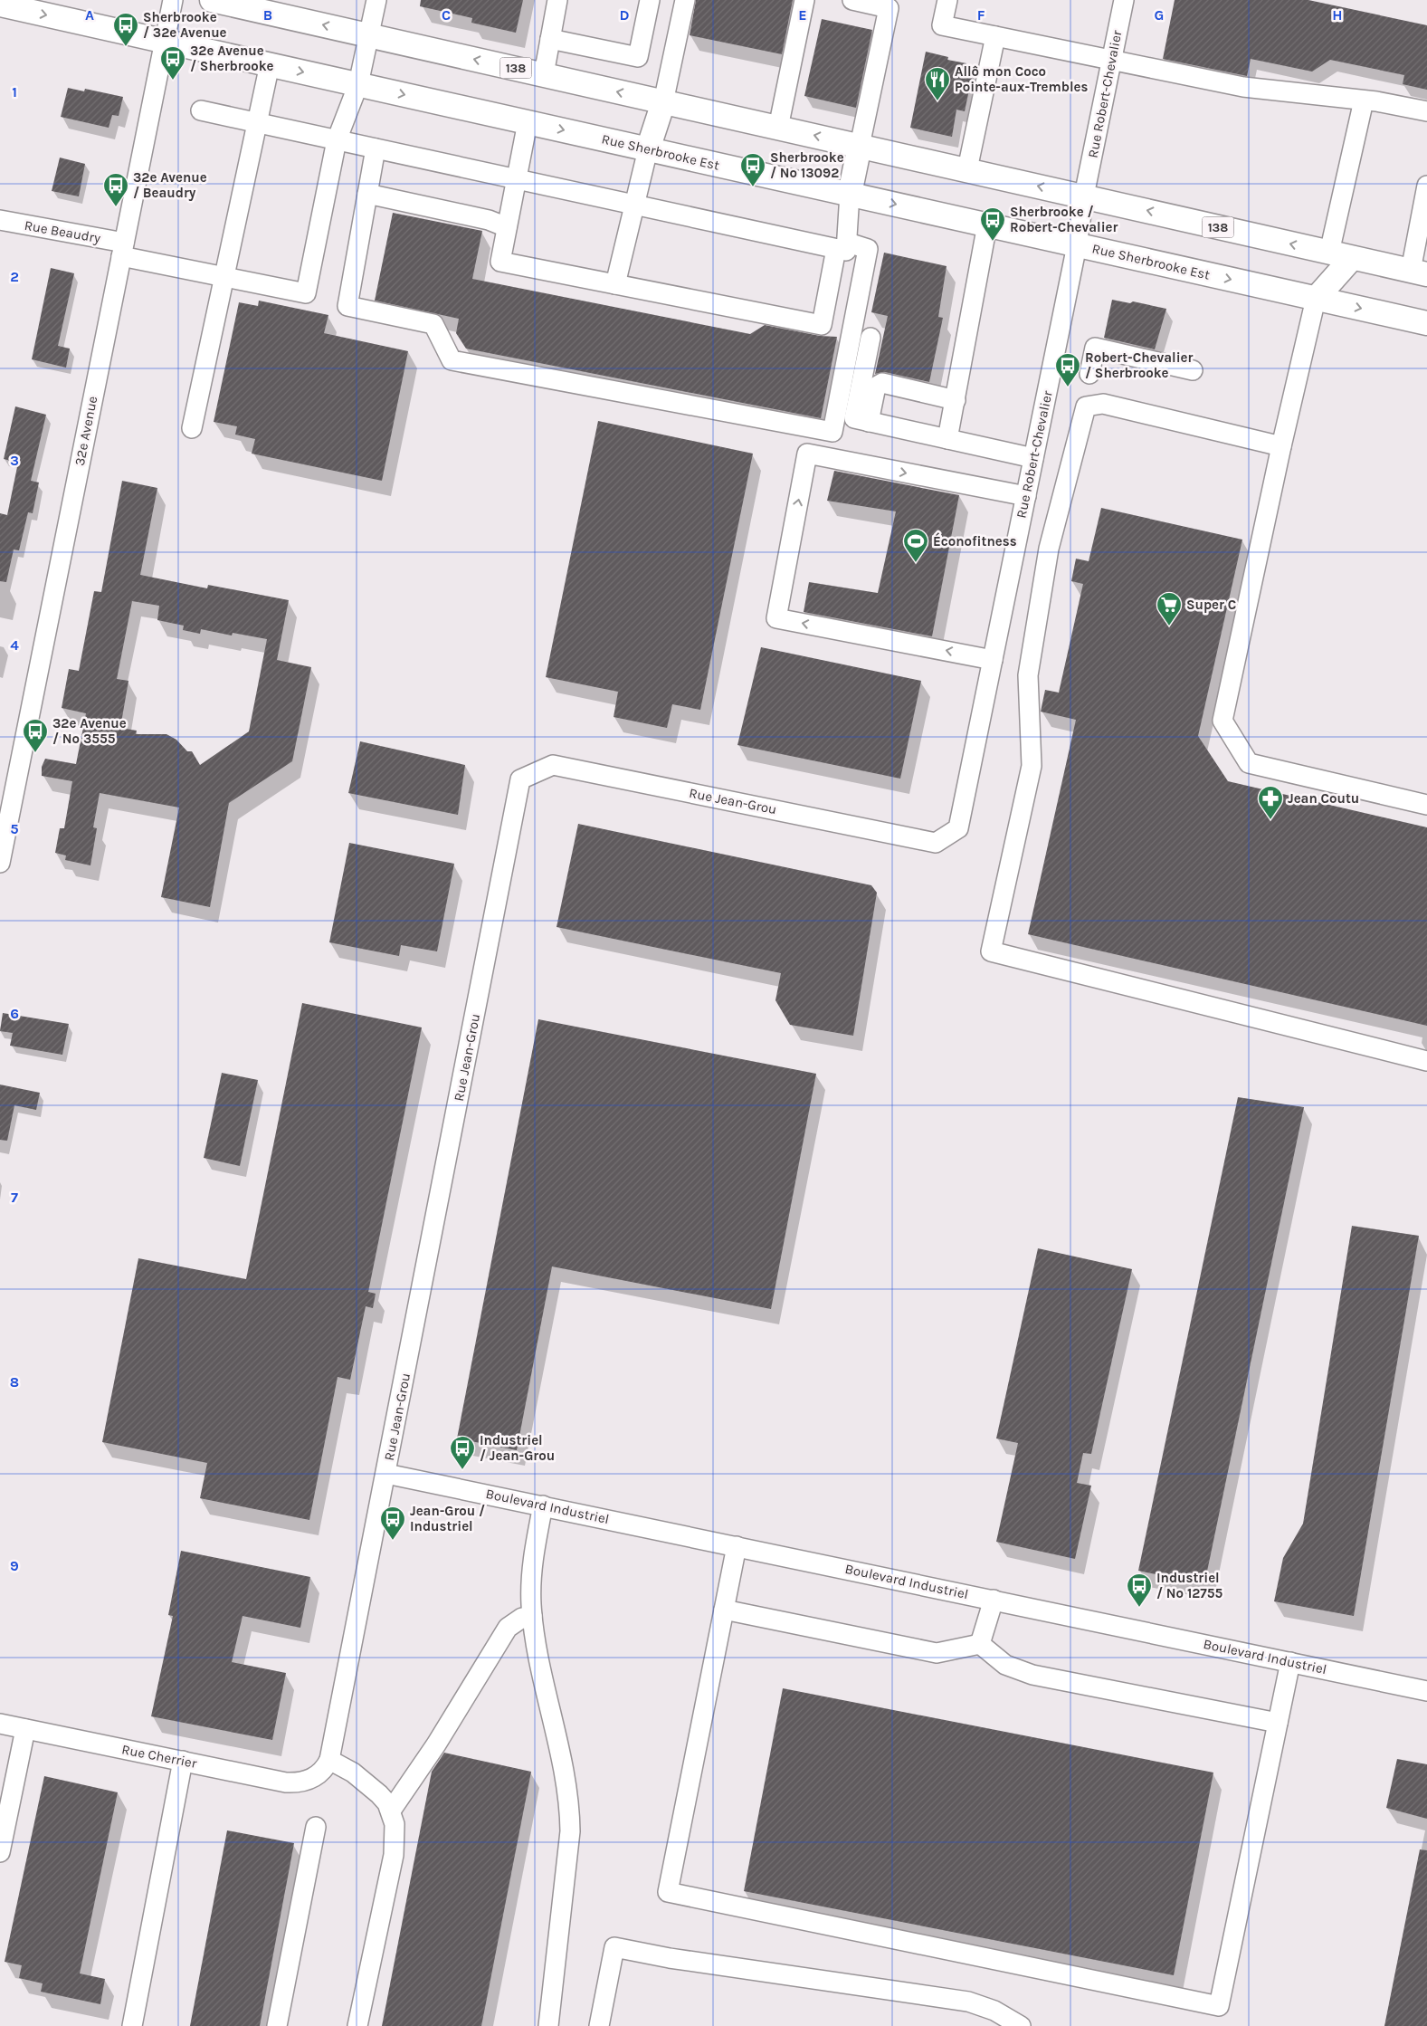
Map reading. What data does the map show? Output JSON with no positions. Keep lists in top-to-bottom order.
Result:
{
  "streets": {
    "main road": ["138", "Rue Sherbrooke Est"],
    "street": [
      "Rue Robert-Chevalier",
      "Rue Beaudry",
      "32e Avenue",
      "Rue Jean-Grou",
      "Boulevard Industriel",
      "Rue Cherrier"
    ]
  },
  "crossings": [
    ["138", "Rue Robert-Chevalier"],
    ["Rue Robert-Chevalier", "Rue Sherbrooke Est"],
    ["Rue Robert-Chevalier", "Rue Jean-Grou"],
    ["Rue Sherbrooke Est", "32e Avenue"],
    ["Rue Beaudry", "32e Avenue"],
    ["Rue Jean-Grou", "Boulevard Industriel"],
    ["Rue Jean-Grou", "Rue Cherrier"]
  ],
  "places": {
    "bus stop": [
      "Sherbrooke / 32e Avenue",
      "32e Avenue / Sherbrooke",
      "Sherbrooke / No 13092",
      "32e Avenue / Beaudry",
      "Sherbrooke / Robert-Chevalier",
      "Robert-Chevalier / Sherbrooke",
      "32e Avenue / No 3555",
      "Industriel / Jean-Grou",
      "Jean-Grou / Industriel",
      "Industriel / No 12755"
    ],
    "restaurant": ["Allô mon Coco Pointe-aux-Trembles"],
    "sports": ["Éconofitness"],
    "supermarket": ["Super C"],
    "pharmacy": ["Jean Coutu"]
  },
  "grid": {
    "columns": [
      "A",
      "B",
      "C",
      "D",
      "E",
      "F",
      "G",
      "H"
    ],
    "rows": [
      "1",
      "2",
      "3",
      "4",
      "5",
      "6",
      "7",
      "8",
      "9"
    ]
  }
}
